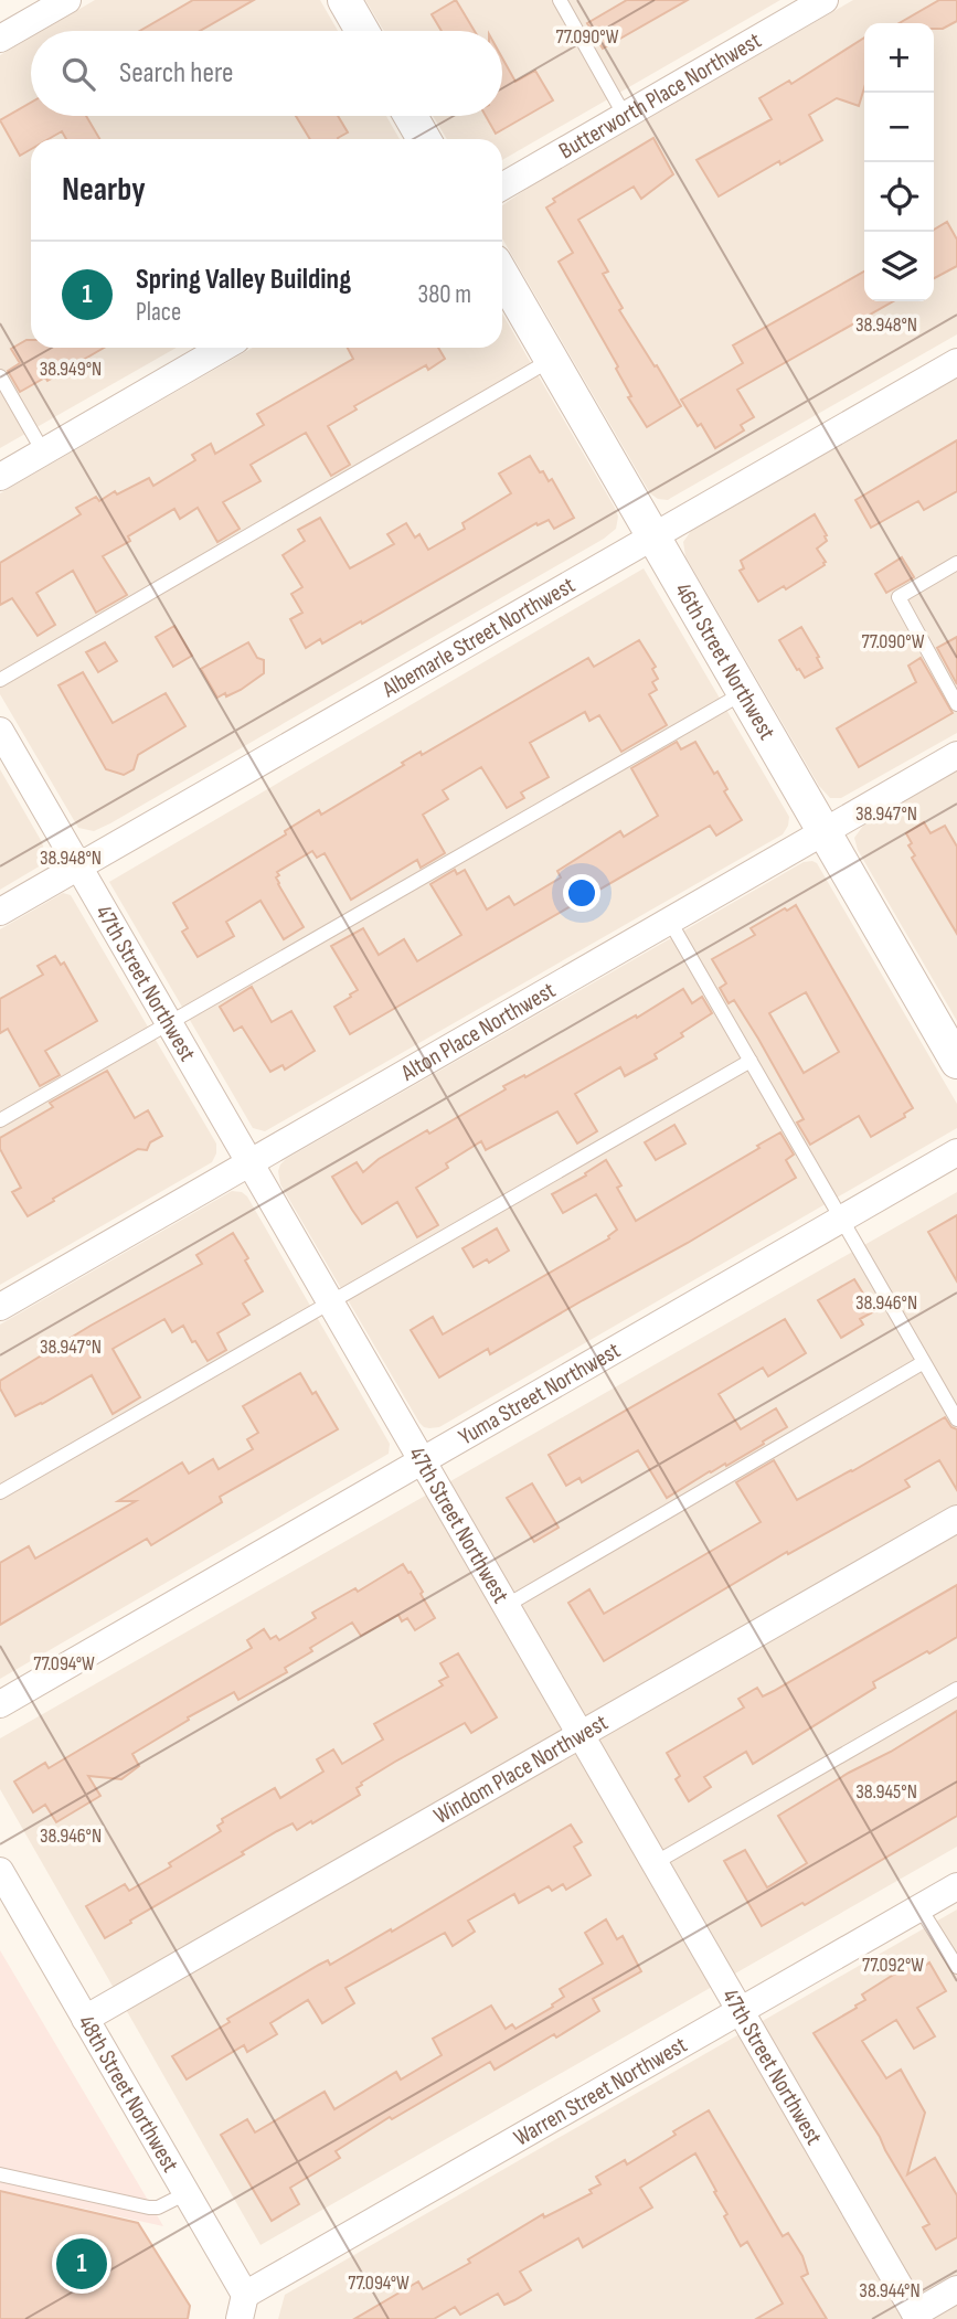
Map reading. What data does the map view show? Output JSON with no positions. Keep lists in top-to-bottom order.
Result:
{
  "streets": {
    "street": [
      "Butterworth Place Northwest",
      "Albemarle Street Northwest",
      "46th Street Northwest",
      "47th Street Northwest",
      "Alton Place Northwest",
      "Yuma Street Northwest",
      "Windom Place Northwest",
      "Warren Street Northwest",
      "48th Street Northwest"
    ]
  },
  "crossings": [
    ["Albemarle Street Northwest", "46th Street Northwest"],
    ["Albemarle Street Northwest", "47th Street Northwest"],
    ["46th Street Northwest", "Alton Place Northwest"],
    ["47th Street Northwest", "Alton Place Northwest"],
    ["47th Street Northwest", "Yuma Street Northwest"],
    ["47th Street Northwest", "Windom Place Northwest"],
    ["47th Street Northwest", "Warren Street Northwest"],
    ["Windom Place Northwest", "48th Street Northwest"],
    ["Warren Street Northwest", "48th Street Northwest"]
  ],
  "page": {
    "map_buttons": ["+", "−"],
    "search": "Search here",
    "heading": "Nearby",
    "list": [
      {
        "mark": "1",
        "name": "Spring Valley Building",
        "note": "Place",
        "value": "380 m"
      }
    ],
    "pins": "1"
  },
  "coordinates": [
    "77.090°W",
    "38.948°N",
    "38.949°N",
    "38.947°N",
    "38.946°N",
    "77.094°W",
    "38.945°N",
    "77.092°W",
    "38.944°N"
  ]
}
